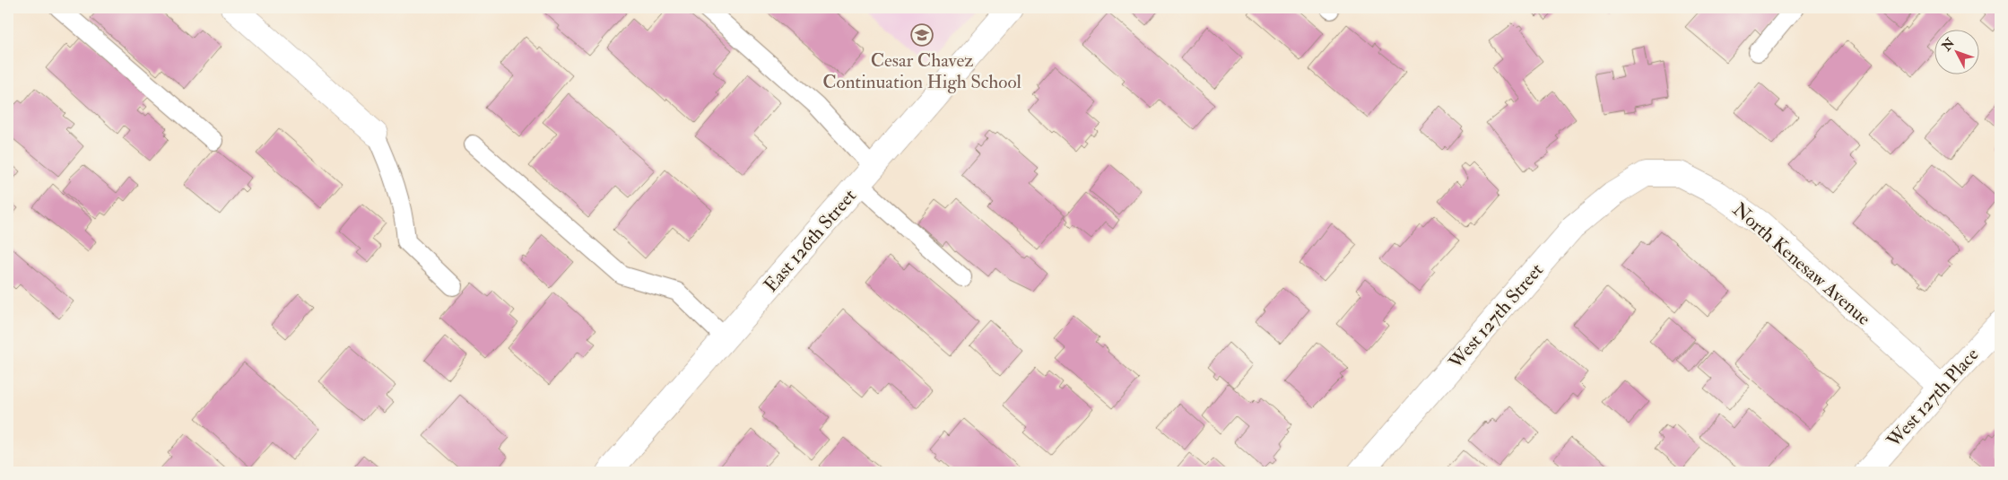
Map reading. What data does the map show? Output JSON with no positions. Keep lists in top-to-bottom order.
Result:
{
  "streets": {
    "street": [
      "East 126th Street",
      "North Kenesaw Avenue",
      "West 127th Street",
      "West 127th Place"
    ]
  },
  "crossings": [
    ["North Kenesaw Avenue", "West 127th Street"],
    ["North Kenesaw Avenue", "West 127th Place"]
  ],
  "places": {
    "school or university": ["Cesar Chavez Continuation High School"]
  },
  "north": "top left"
}
